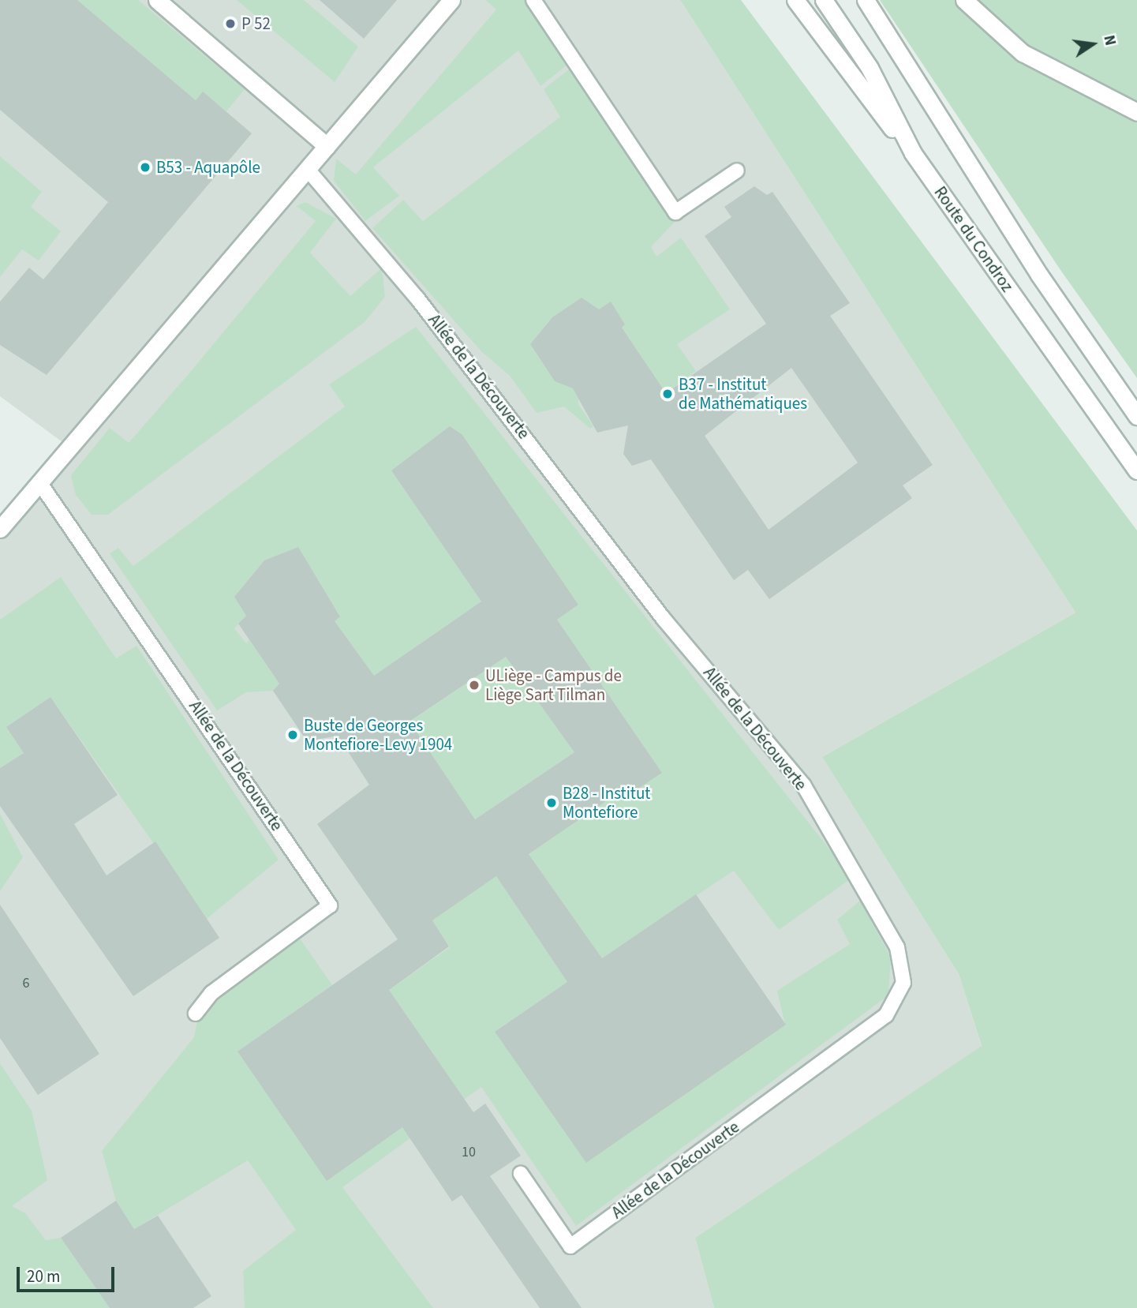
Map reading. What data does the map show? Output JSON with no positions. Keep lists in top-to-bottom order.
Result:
{
  "streets": {
    "main road": ["Route du Condroz"],
    "lane": ["Allée de la Découverte"]
  },
  "places": [
    "P 52",
    "B53 - Aquapôle",
    "B37 - Institut de Mathématiques",
    "ULiège - Campus de Liège Sart Tilman",
    "Buste de Georges Montefiore-Levy 1904",
    "B28 - Institut Montefiore"
  ],
  "house_numbers": ["6", "10"],
  "scale_bar": "20 m",
  "north": "right"
}
